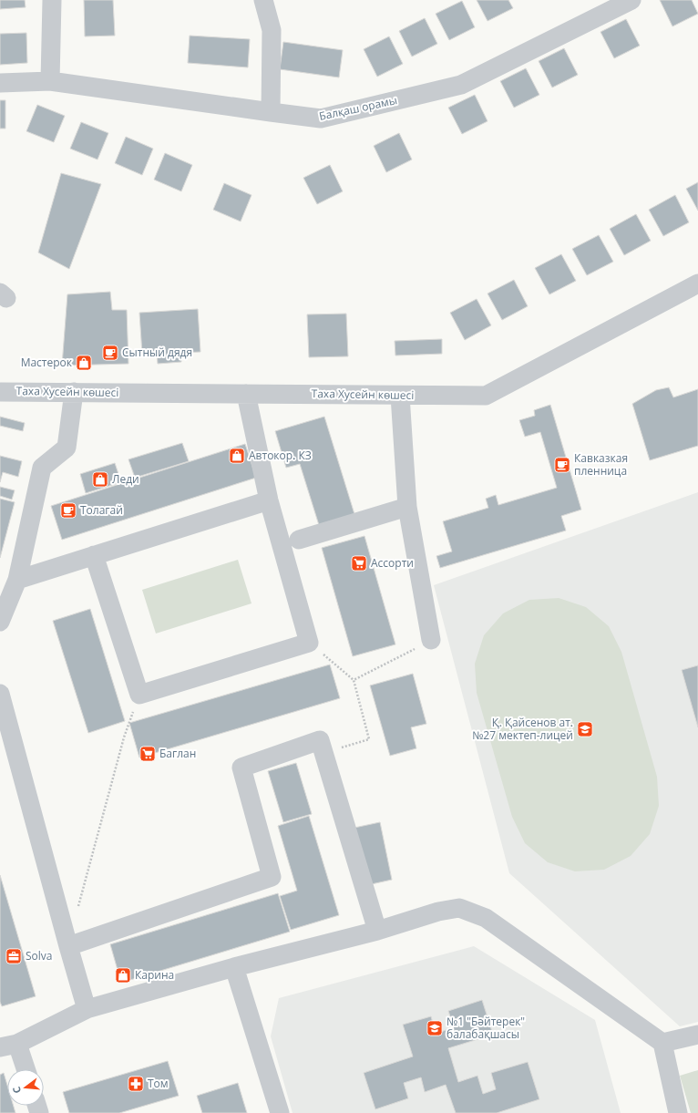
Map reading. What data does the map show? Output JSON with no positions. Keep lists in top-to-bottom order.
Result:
{
  "streets": {
    "street": ["Балқаш орамы", "Таха Хусейн көшесі"]
  },
  "places": {
    "cafe": ["Сытный дядя", "Кавказкая пленница", "Толагай"],
    "shop": [
      "Мастерок",
      "Автокор. КЗ",
      "Леди",
      "Карина"
    ],
    "supermarket": ["Ассорти", "Баглан"],
    "school or university": ["Қ. Қайсенов ат. №27 мектеп-лицей", "№1 \"Бәйтерек\" балабақшасы"],
    "office": ["Solva"],
    "pharmacy": ["Том"]
  },
  "north": "left"
}
